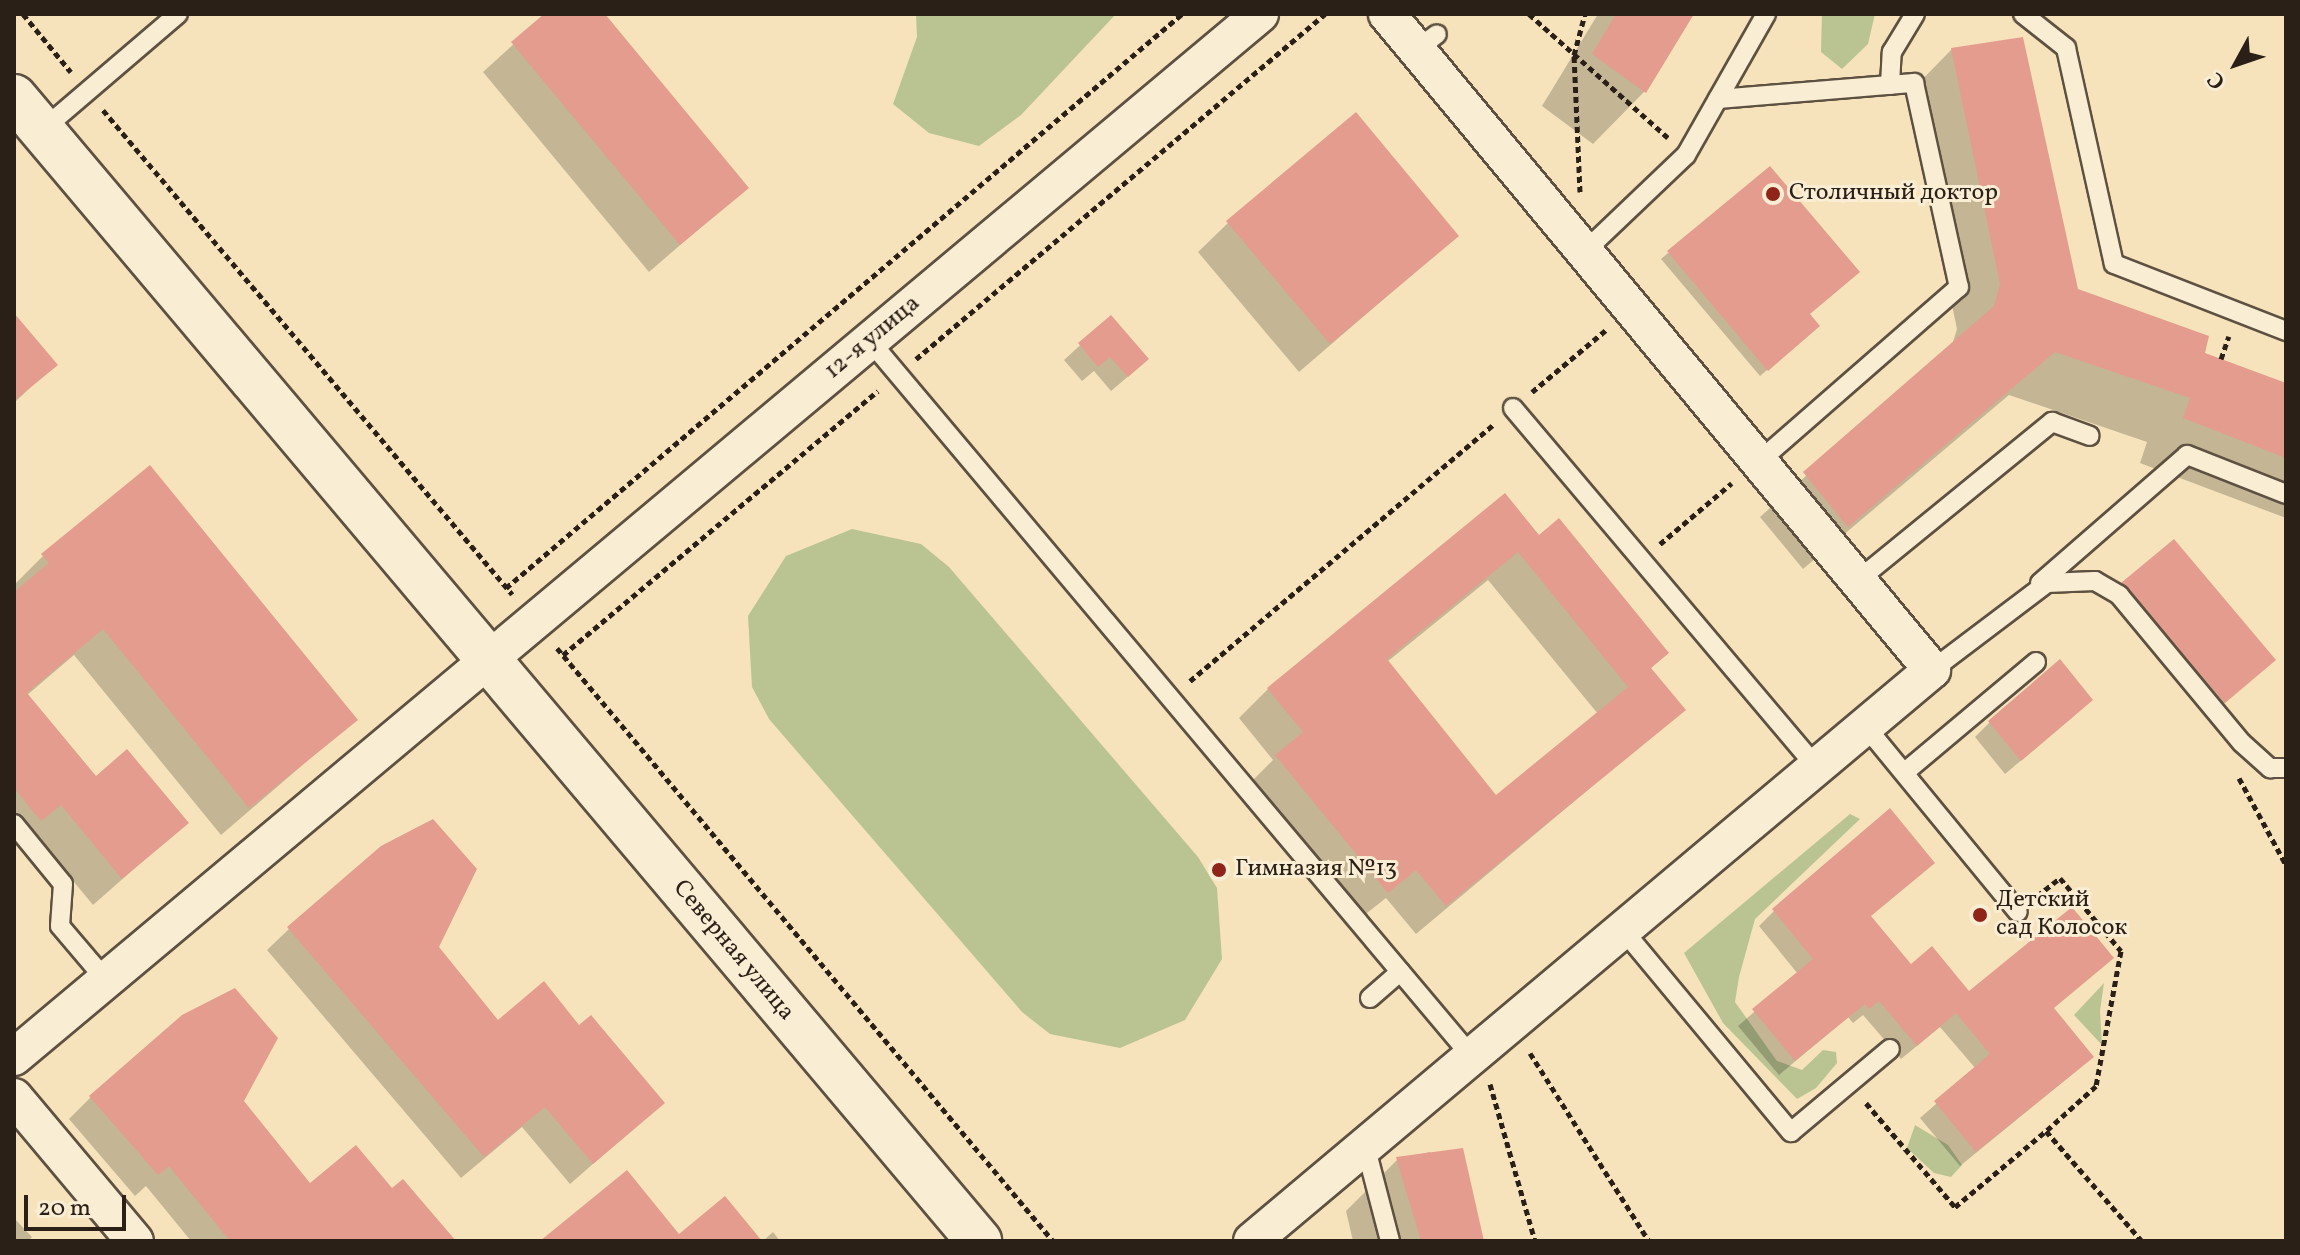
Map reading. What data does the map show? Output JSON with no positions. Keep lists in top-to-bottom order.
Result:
{
  "streets": {
    "street": ["12-я улица", "Северная улица"]
  },
  "crossings": [
    ["12-я улица", "Северная улица"]
  ],
  "places": ["Столичный доктор", "Гимназия №13", "Детский сад Колосок"],
  "scale_bar": "20 m",
  "north": "bottom left"
}
